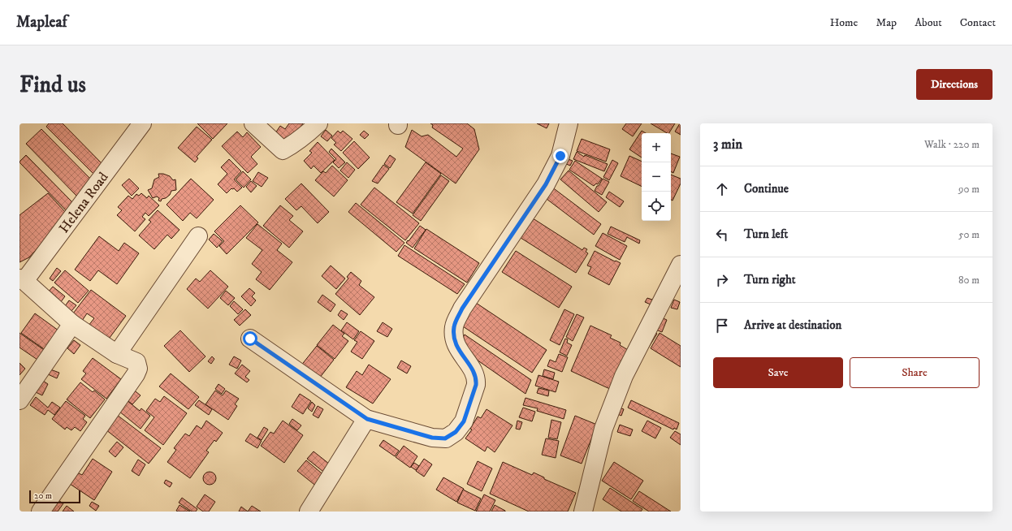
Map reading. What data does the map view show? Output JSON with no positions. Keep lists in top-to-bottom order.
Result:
{
  "streets": {
    "street": ["Helena Road"]
  },
  "scale_bar": "20 m",
  "page": {
    "header": "Mapleaf",
    "nav": [
      "Home",
      "Map",
      "About",
      "Contact"
    ],
    "buttons": [
      "Directions",
      ["Save", "Share"]
    ],
    "title": "Find us",
    "heading": ["3 min", "Walk · 220 m"],
    "map_buttons": ["+", "−"],
    "list": [
      ["Continue", "90 m"],
      ["Turn left", "50 m"],
      ["Turn right", "80 m"],
      "Arrive at destination"
    ],
    "scale": "20 m"
  }
}
